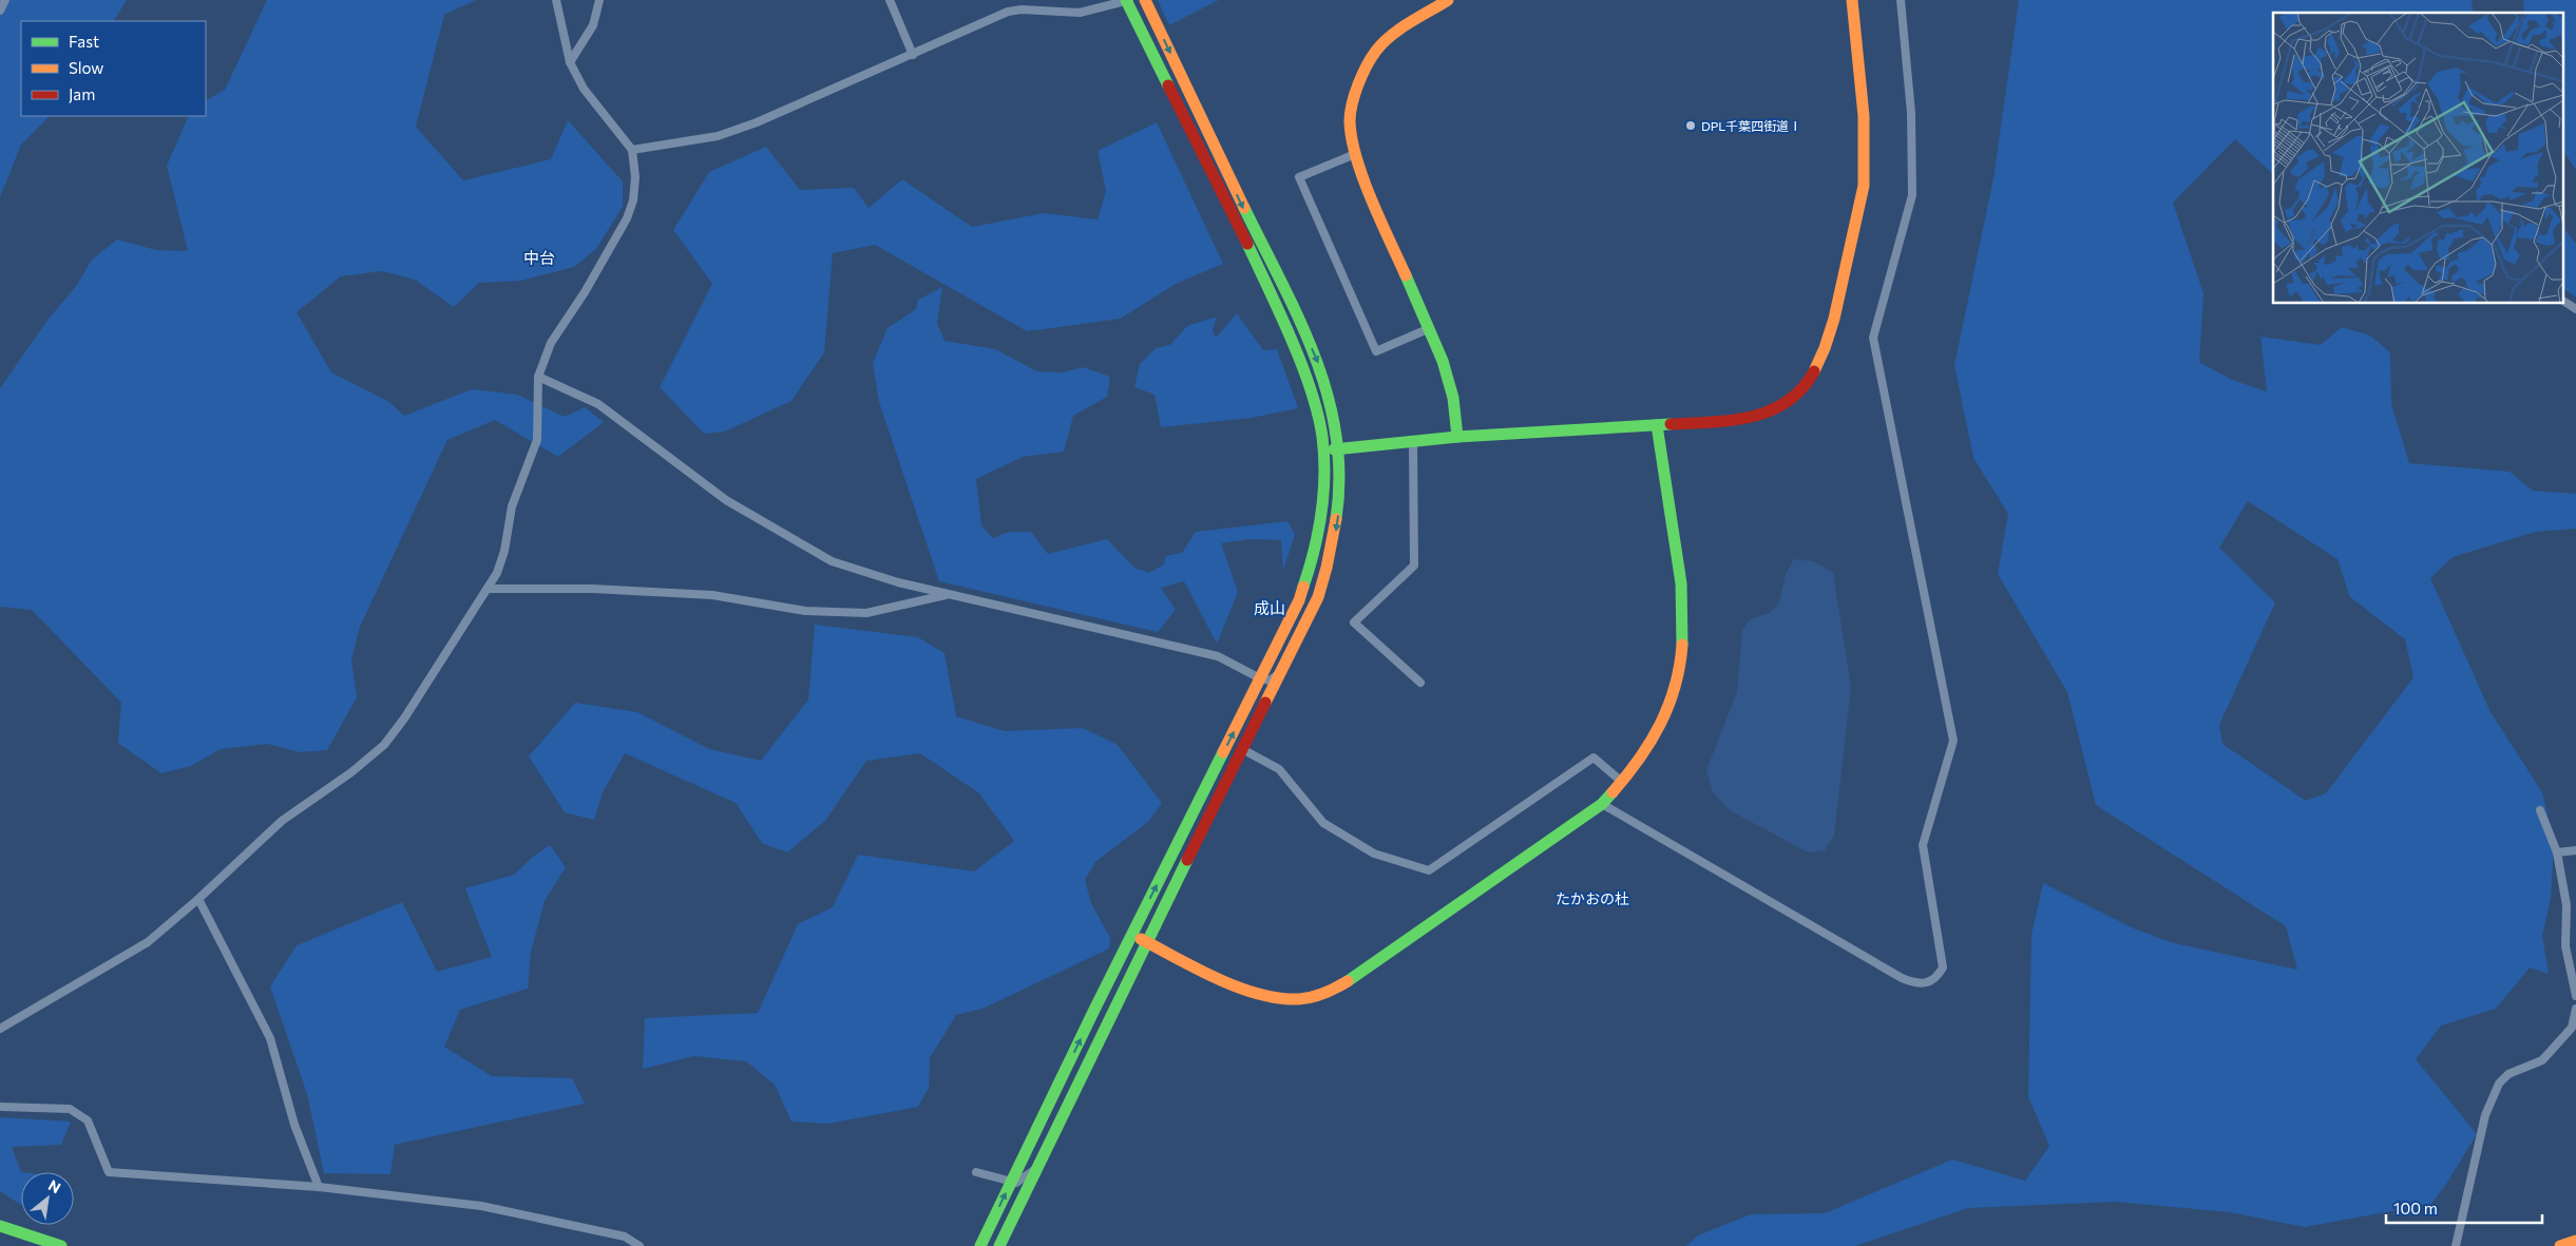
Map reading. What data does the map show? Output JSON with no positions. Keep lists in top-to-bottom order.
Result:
{
  "districts": ["中台", "成山", "たかおの杜"],
  "places": ["DPL千葉四街道Ⅰ"],
  "legend": ["Fast", "Slow", "Jam"],
  "scale_bar": "100 m",
  "north": "top right"
}
